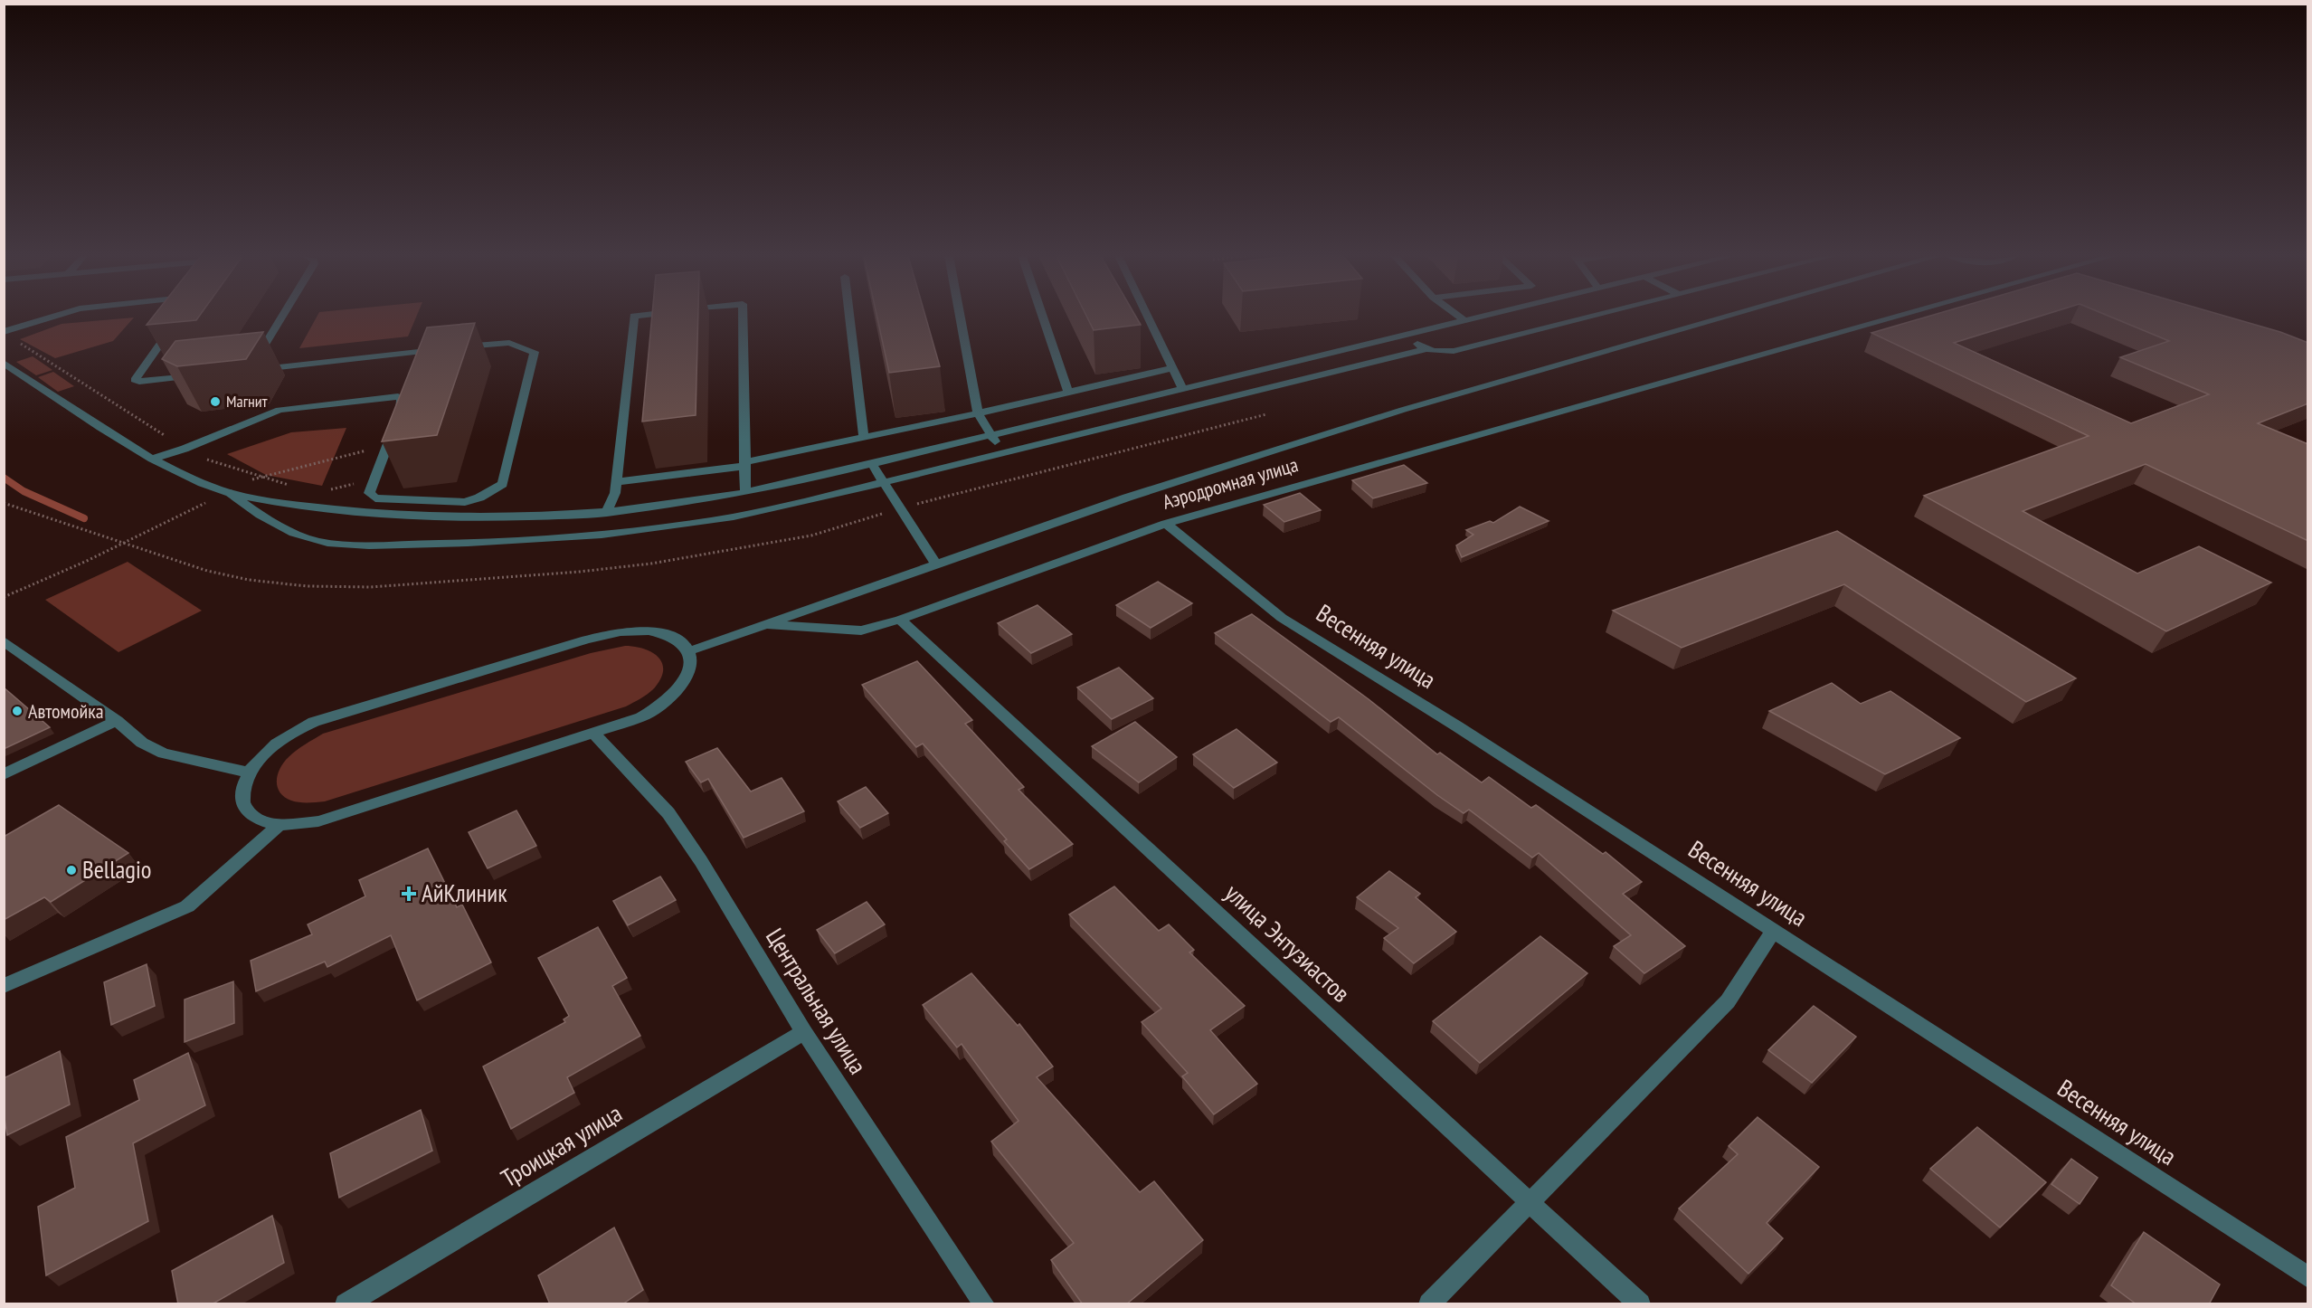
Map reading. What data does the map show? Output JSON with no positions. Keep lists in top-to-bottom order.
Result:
{
  "streets": {
    "street": [
      "Аэродромная улица",
      "Весенняя улица",
      "улица Энтузиастов",
      "Центральная улица",
      "Троицкая улица"
    ]
  },
  "crossings": [
    ["Аэродромная улица", "Весенняя улица"],
    ["Аэродромная улица", "улица Энтузиастов"],
    ["Центральная улица", "Троицкая улица"]
  ],
  "places": {
    "other": ["Магнит", "Автомойка", "Bellagio"],
    "health": ["АйКлиник"]
  }
}
